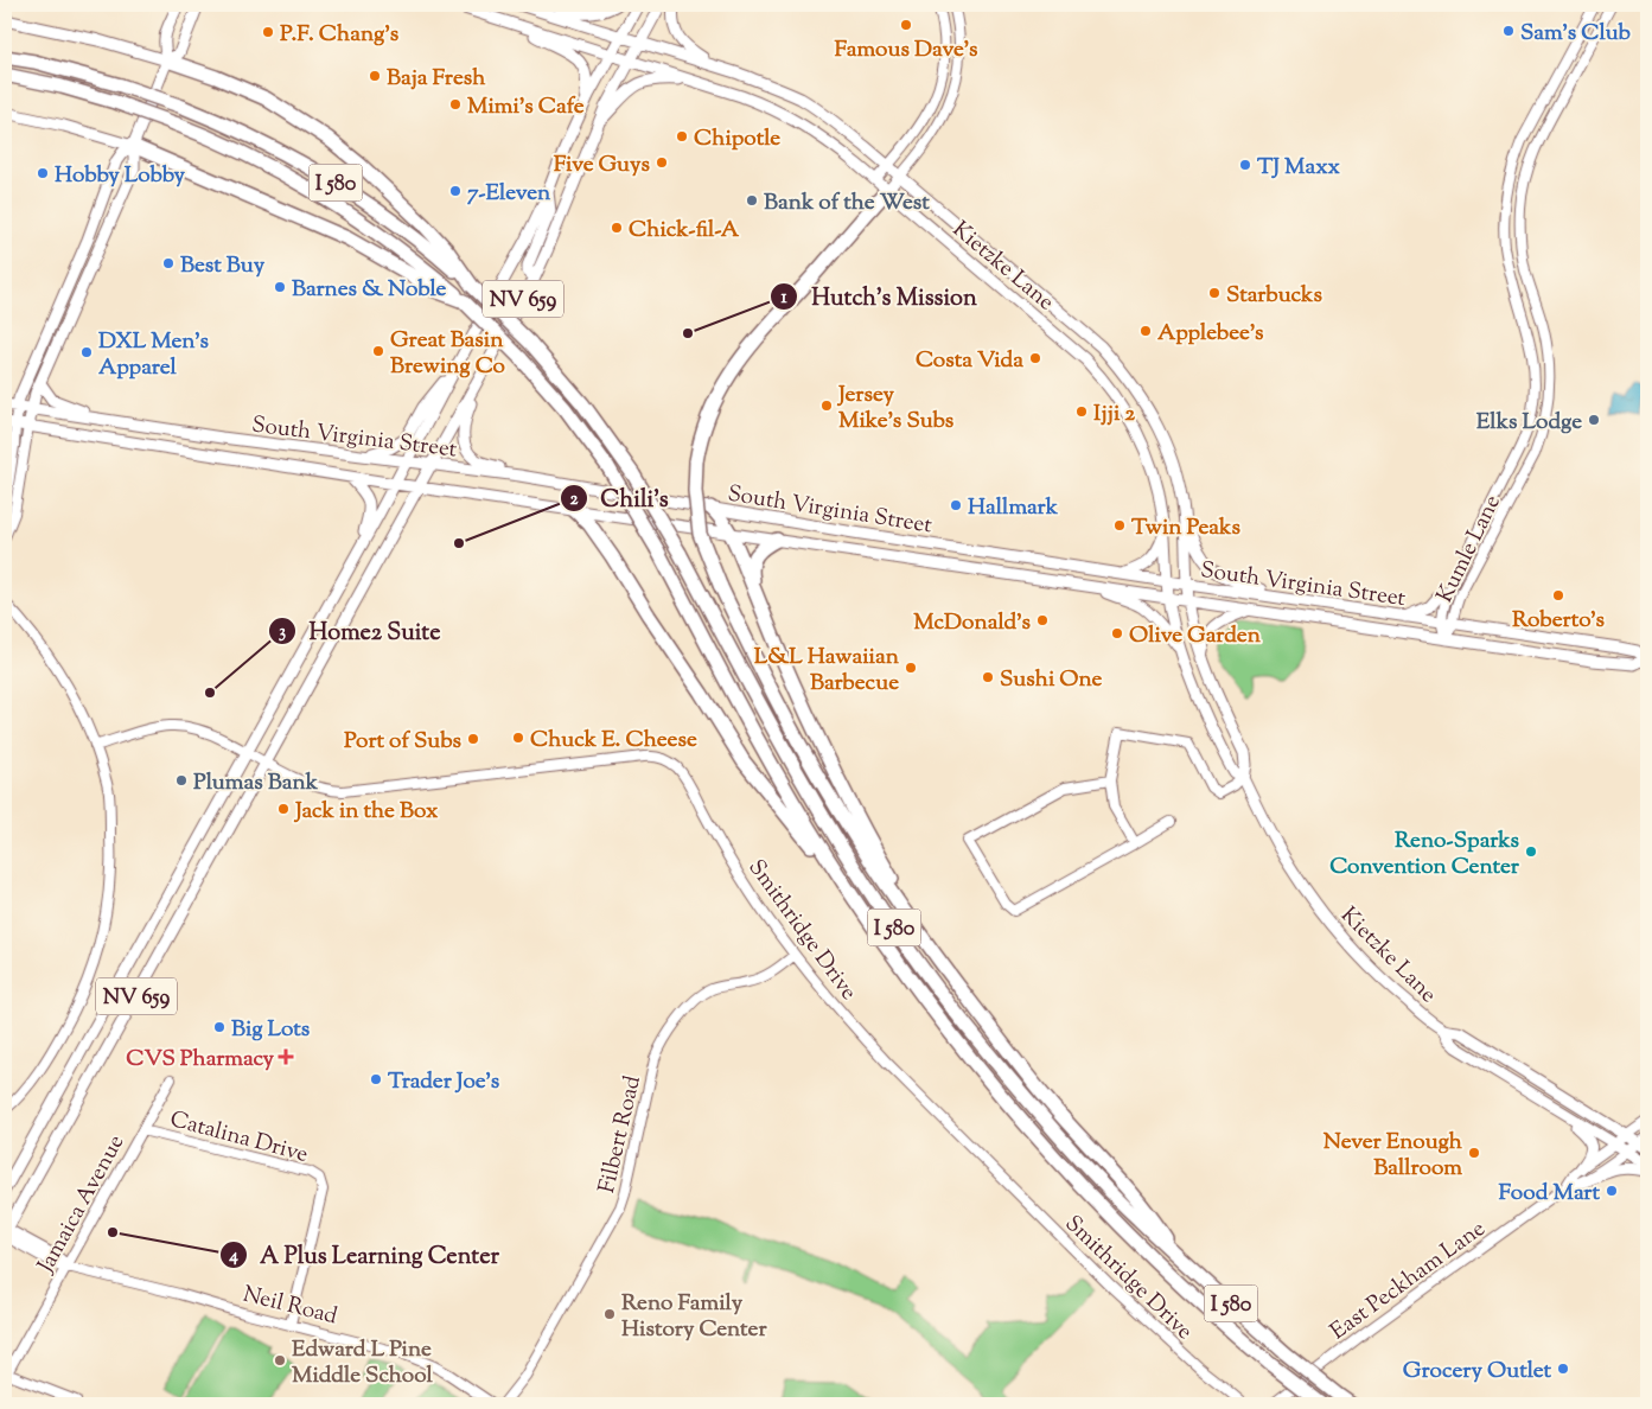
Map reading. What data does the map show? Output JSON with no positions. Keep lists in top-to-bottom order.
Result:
{
  "streets": {
    "highway": ["I 580"],
    "main road": ["Kietzke Lane", "NV 659", "South Virginia Street"],
    "street": [
      "Kumle Lane",
      "Smithridge Drive",
      "Filbert Road",
      "Catalina Drive",
      "Jamaica Avenue",
      "East Peckham Lane",
      "Neil Road"
    ]
  },
  "crossings": [
    ["Kietzke Lane", "NV 659"],
    ["Kietzke Lane", "South Virginia Street"],
    ["Kietzke Lane", "East Peckham Lane"],
    ["NV 659", "South Virginia Street"],
    ["NV 659", "Smithridge Drive"],
    ["NV 659", "Neil Road"],
    ["South Virginia Street", "Kumle Lane"],
    ["Smithridge Drive", "Filbert Road"],
    ["Catalina Drive", "Jamaica Avenue"],
    ["Catalina Drive", "Neil Road"],
    ["Jamaica Avenue", "Neil Road"]
  ],
  "places": {
    "other": [
      "Famous Dave's",
      "Sam's Club",
      "P.F. Chang's",
      "Baja Fresh",
      "Mimi's Cafe",
      "Chipotle",
      "Five Guys",
      "TJ Maxx",
      "Hobby Lobby",
      "7-Eleven",
      "Bank of the West",
      "Chick-fil-A",
      "Best Buy",
      "Barnes & Noble",
      "Starbucks",
      "Applebee's",
      "Hutch's Mission",
      "Great Basin Brewing Co",
      "DXL Men's Apparel",
      "Costa Vida",
      "Jersey Mike's Subs",
      "Ijji 2",
      "Elks Lodge",
      "Hallmark",
      "Twin Peaks",
      "Chili's",
      "Roberto's",
      "McDonald's",
      "Olive Garden",
      "L&L Hawaiian Barbecue",
      "Sushi One",
      "Home2 Suite",
      "Chuck E. Cheese",
      "Port of Subs",
      "Plumas Bank",
      "Jack in the Box",
      "Reno-Sparks Convention Center",
      "Big Lots",
      "Trader Joe's",
      "Never Enough Ballroom",
      "Food Mart",
      "A Plus Learning Center",
      "Reno Family History Center",
      "Edward L Pine Middle School",
      "Grocery Outlet"
    ],
    "health": ["CVS Pharmacy"]
  }
}
